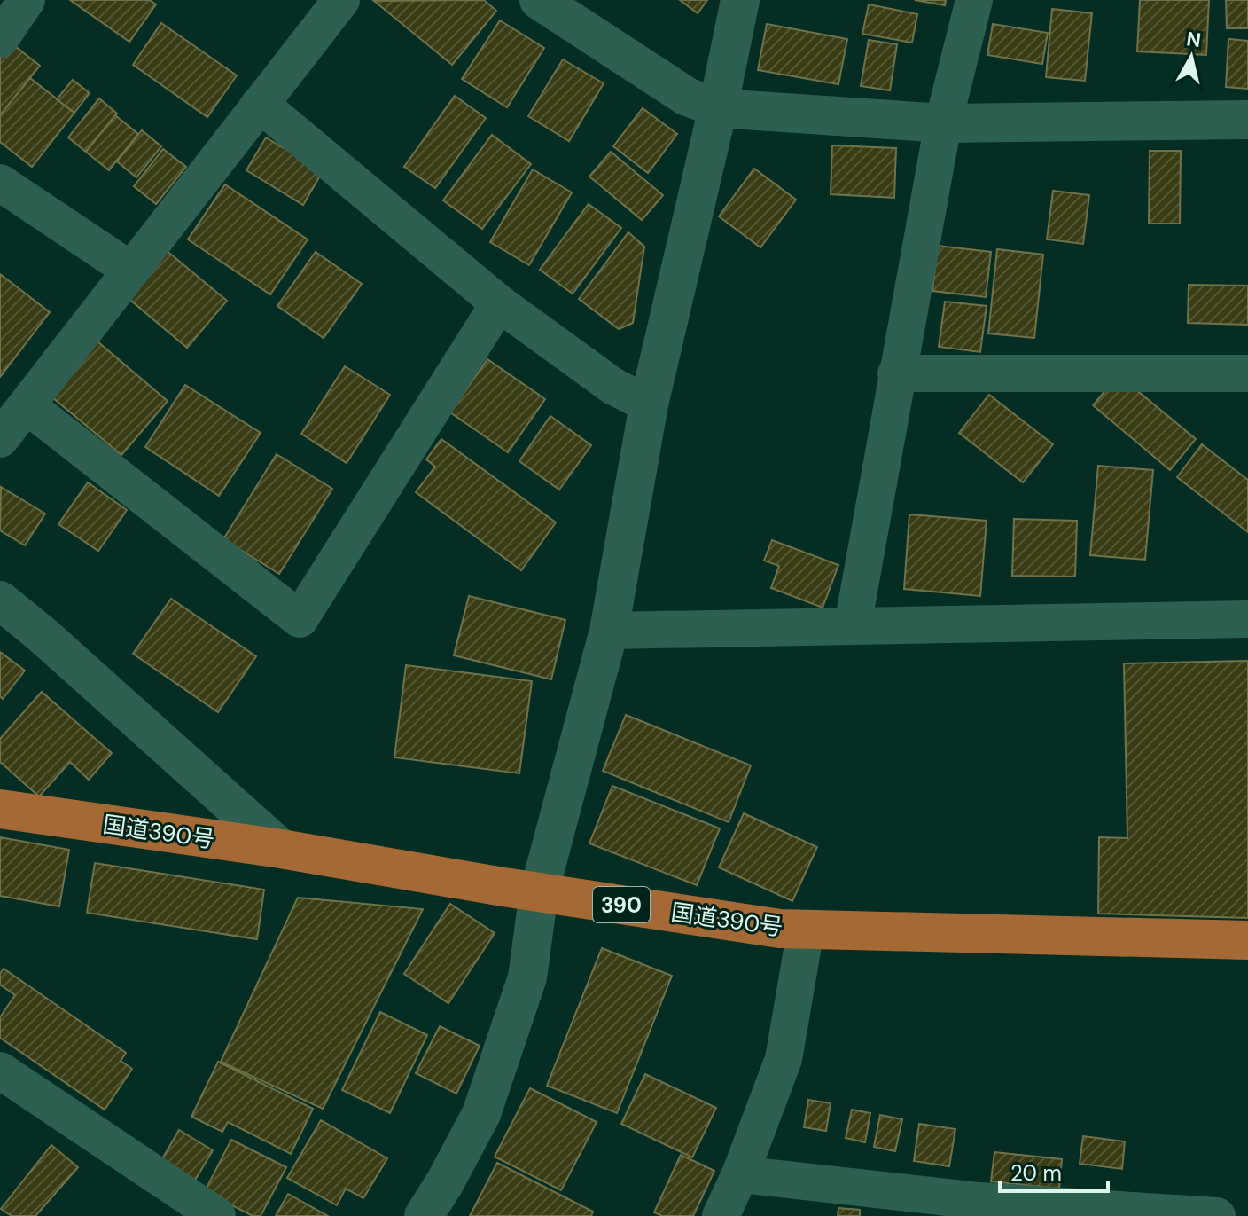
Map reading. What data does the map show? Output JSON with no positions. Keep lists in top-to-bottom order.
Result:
{
  "streets": {
    "highway": ["国道390号", "390"]
  },
  "scale_bar": "20 m",
  "north": "top"
}
